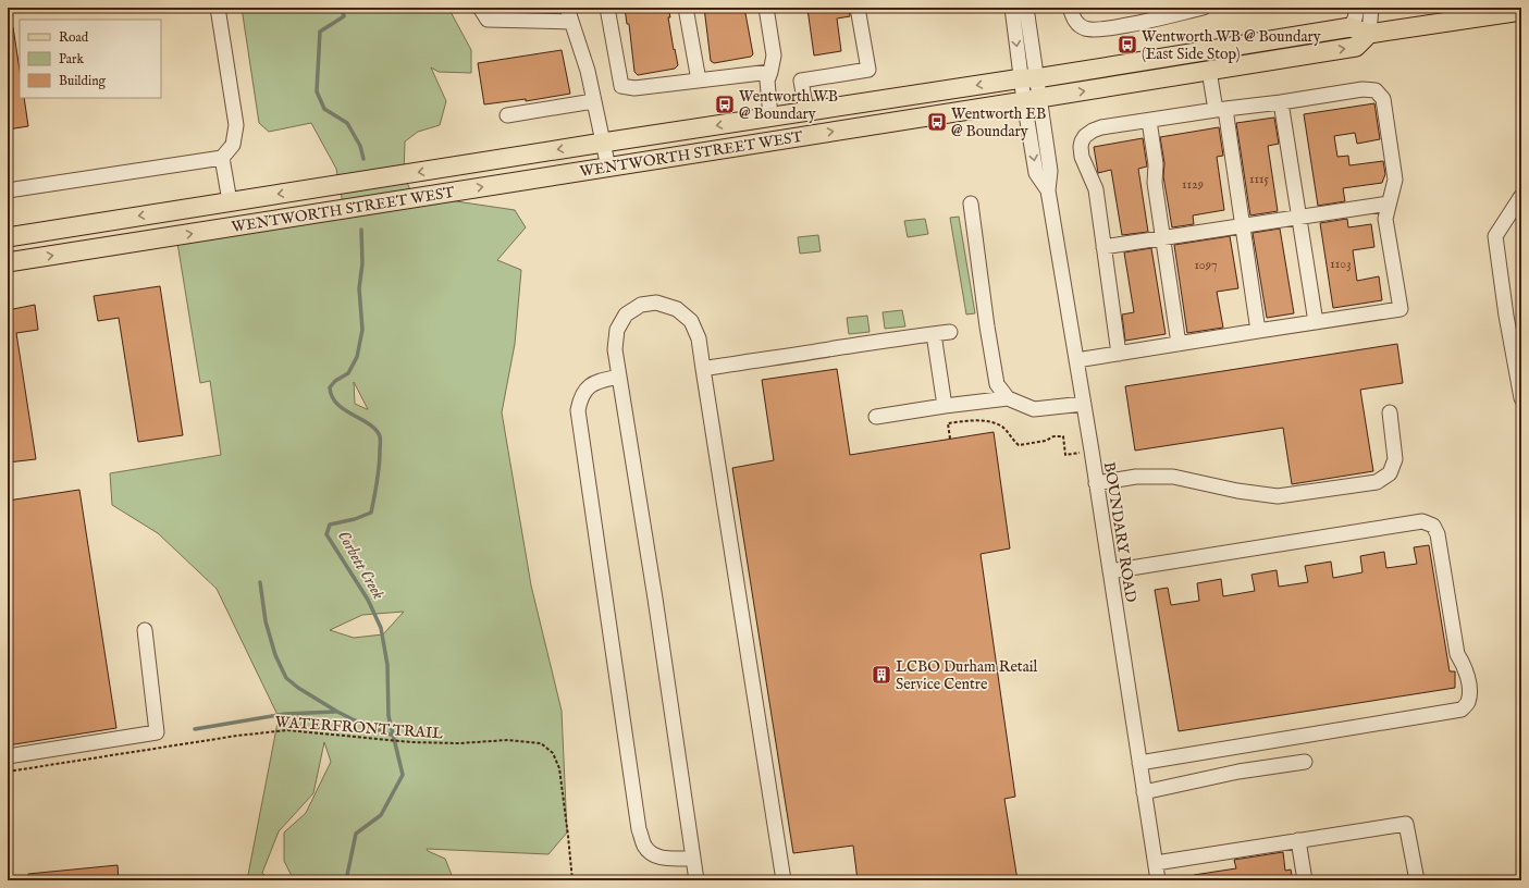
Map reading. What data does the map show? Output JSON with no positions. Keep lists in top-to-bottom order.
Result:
{
  "streets": {
    "main road": ["WENTWORTH STREET WEST"],
    "street": ["BOUNDARY ROAD"],
    "path": ["WATERFRONT TRAIL"]
  },
  "crossings": [
    ["WENTWORTH STREET WEST", "BOUNDARY ROAD"]
  ],
  "water": ["Corbett Creek"],
  "places": {
    "bus stop": ["Wentworth WB @ Boundary (East Side Stop)", "Wentworth WB @ Boundary", "Wentworth EB @ Boundary"],
    "building": ["LCBO Durham Retail Service Centre"]
  },
  "house_numbers": [
    "1115",
    "1129",
    "1103",
    "1097"
  ],
  "legend": ["Road", "Park", "Building"]
}
